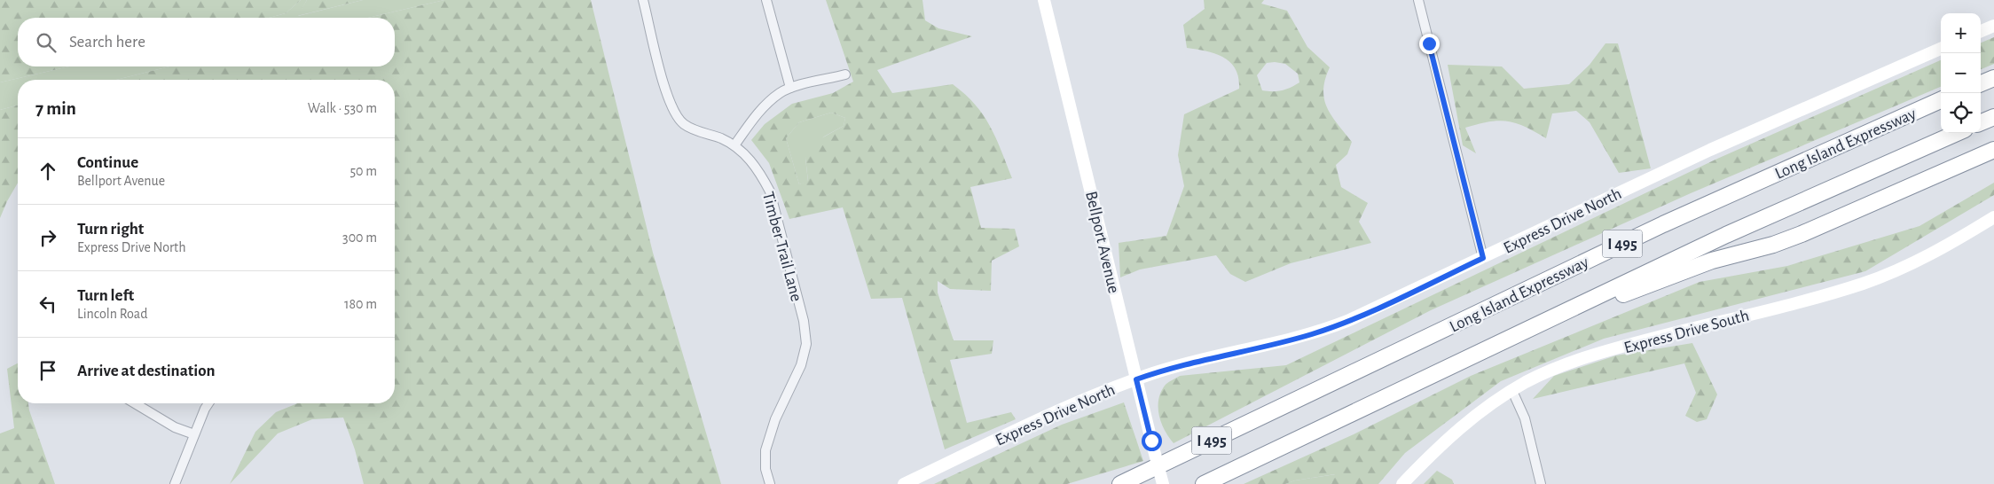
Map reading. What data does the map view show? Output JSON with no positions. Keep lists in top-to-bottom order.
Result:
{
  "streets": {
    "highway": ["Long Island Expressway", "I 495"],
    "main road": ["Express Drive North", "Bellport Avenue", "Express Drive South"],
    "street": ["Timber Trail Lane"]
  },
  "crossings": [
    ["Express Drive North", "Bellport Avenue"]
  ],
  "page": {
    "map_buttons": ["+", "−"],
    "search": "Search here",
    "heading": ["7 min", "Walk · 530 m"],
    "list": [
      ["Continue", "Bellport Avenue", "50 m"],
      ["Turn right", "Express Drive North", "300 m"],
      ["Turn left", "Lincoln Road", "180 m"],
      "Arrive at destination"
    ]
  }
}
